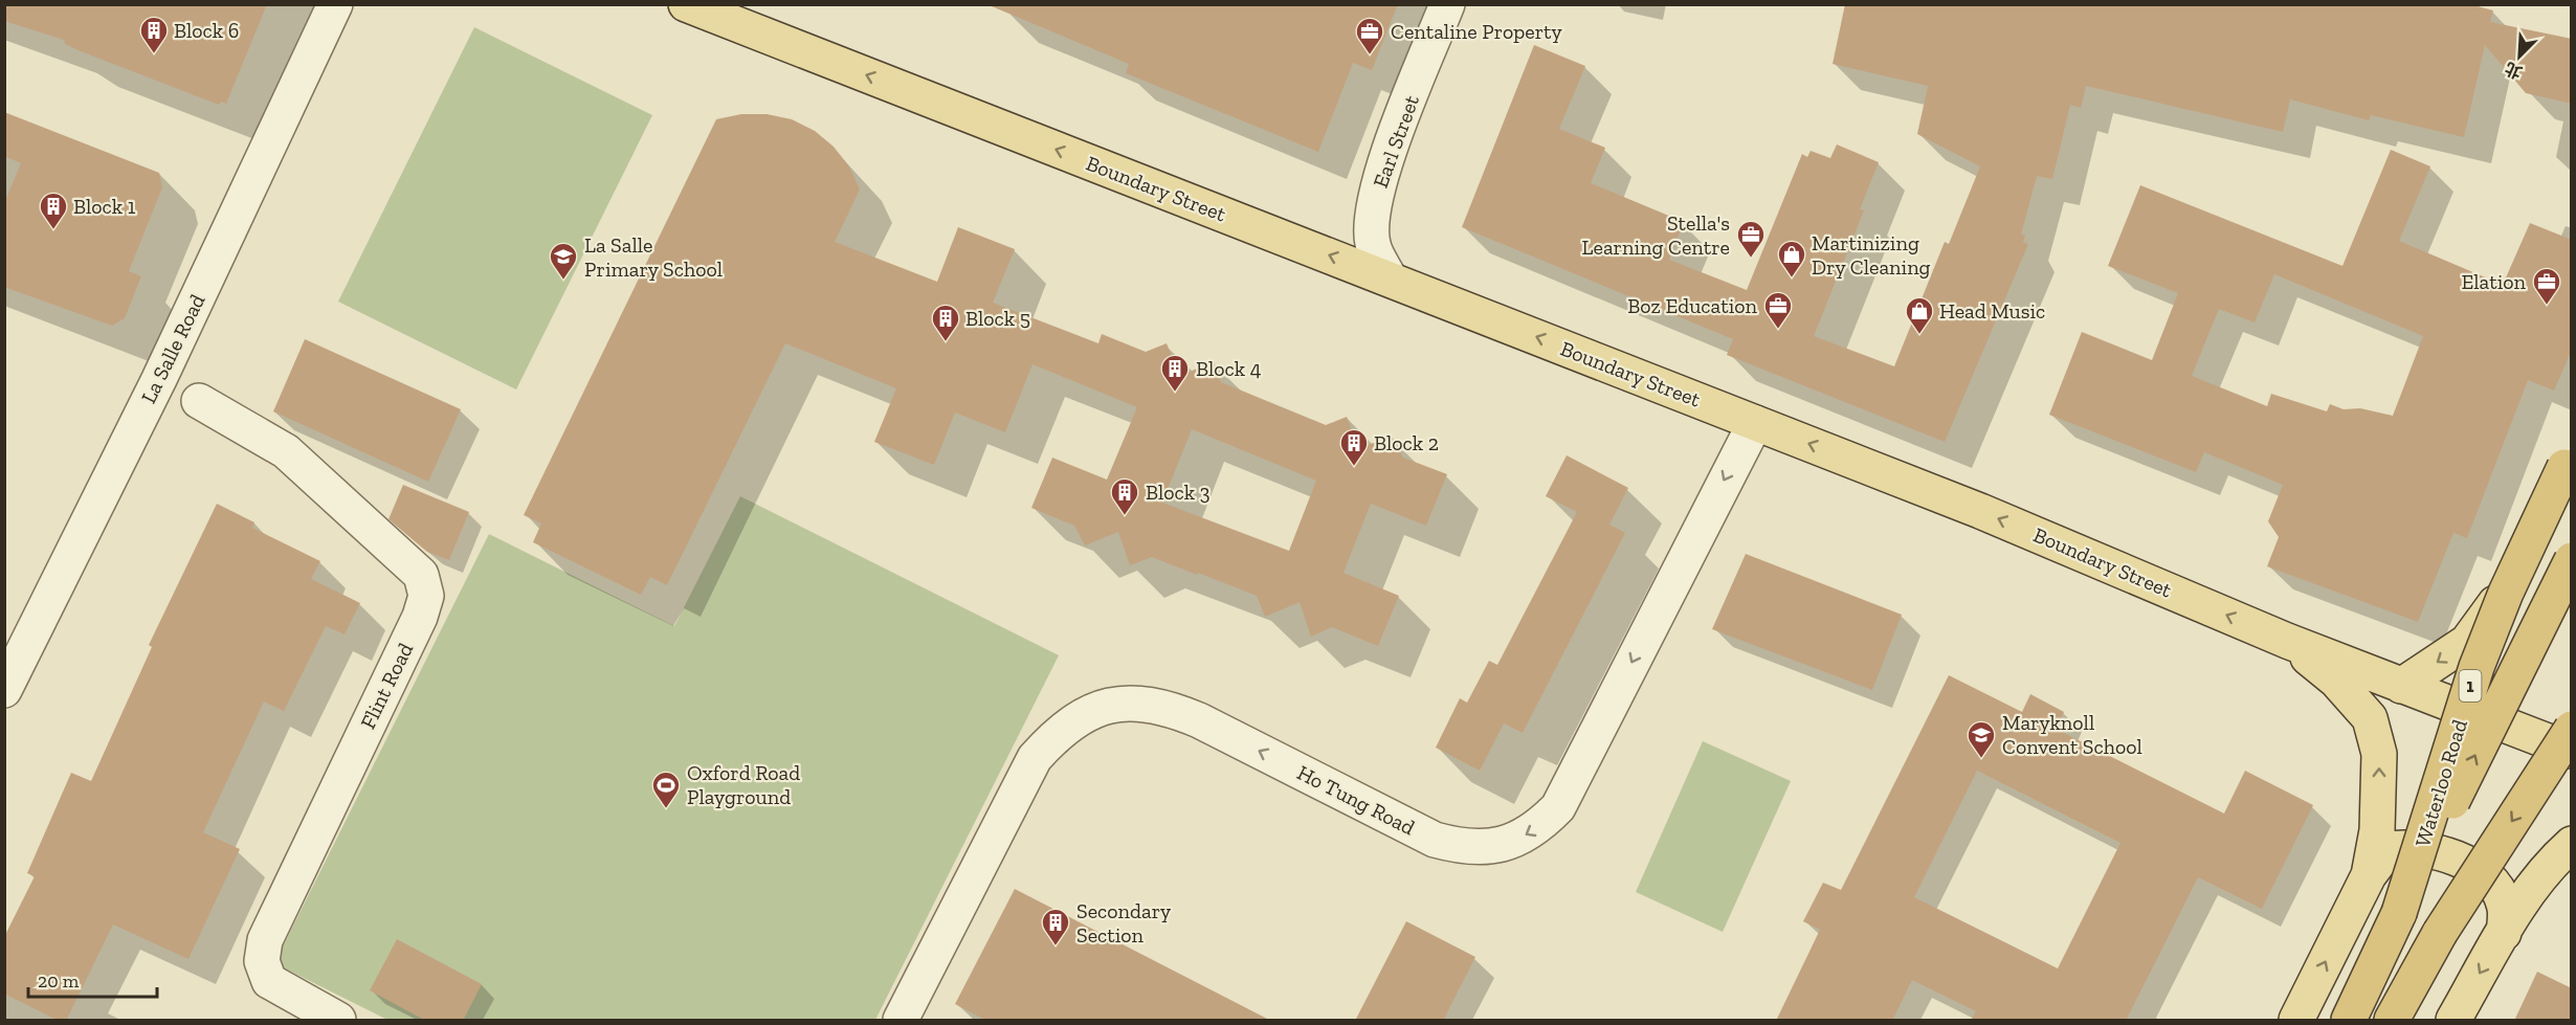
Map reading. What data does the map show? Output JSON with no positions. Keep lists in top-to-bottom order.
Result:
{
  "streets": {
    "highway": ["1", "Waterloo Road"],
    "main road": ["Boundary Street"],
    "street": [
      "Earl Street",
      "La Salle Road",
      "Flint Road",
      "Ho Tung Road"
    ]
  },
  "crossings": [
    ["Earl Street", "Boundary Street"],
    ["Boundary Street", "Ho Tung Road"]
  ],
  "one_way": ["Boundary Street"],
  "places": {
    "building": [
      "Block 6",
      "Block 1",
      "Block 5",
      "Block 4",
      "Block 2",
      "Block 3",
      "Secondary Section"
    ],
    "office": [
      "Centaline Property",
      "Stella's Learning Centre",
      "Elation",
      "Boz Education"
    ],
    "shop": ["Martinizing Dry Cleaning", "Head Music"],
    "school or university": ["La Salle Primary School", "Maryknoll Convent School"],
    "sports": ["Oxford Road Playground"]
  },
  "scale_bar": "20 m",
  "north": "bottom left"
}
